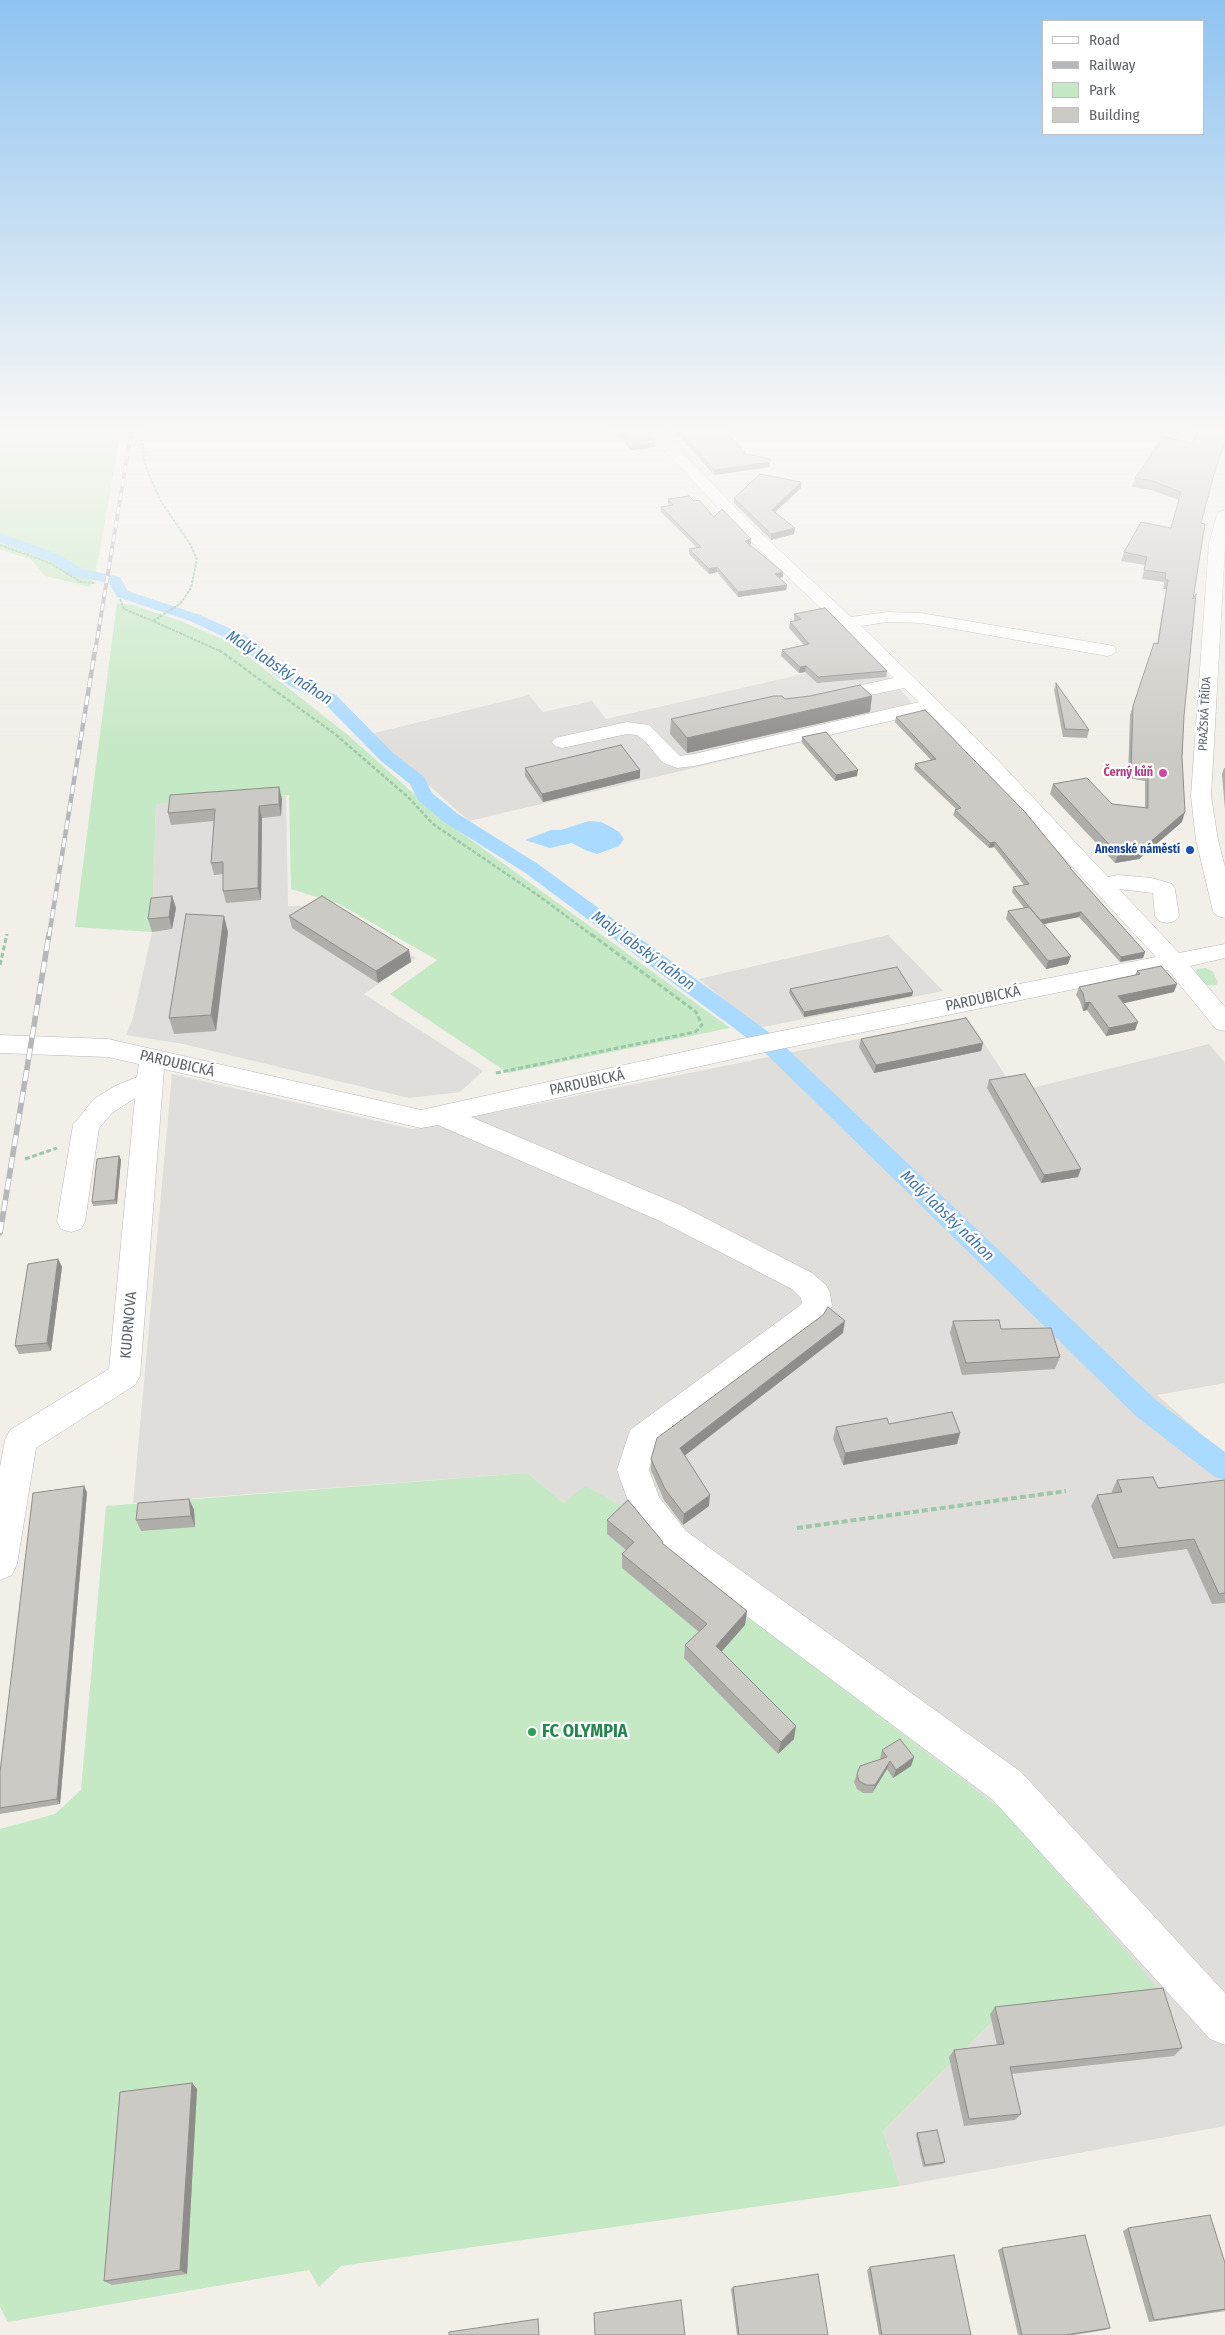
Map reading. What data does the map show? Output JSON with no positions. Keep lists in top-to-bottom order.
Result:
{
  "streets": {
    "street": ["PRAŽSKÁ TŘÍDA", "PARDUBICKÁ", "KUDRNOVA"]
  },
  "crossings": [
    ["PARDUBICKÁ", "KUDRNOVA"]
  ],
  "water": ["Malý labský náhon"],
  "places": ["Černý kůň", "Anenské náměstí", "FC OLYMPIA"],
  "legend": [
    "Road",
    "Railway",
    "Park",
    "Building"
  ]
}
